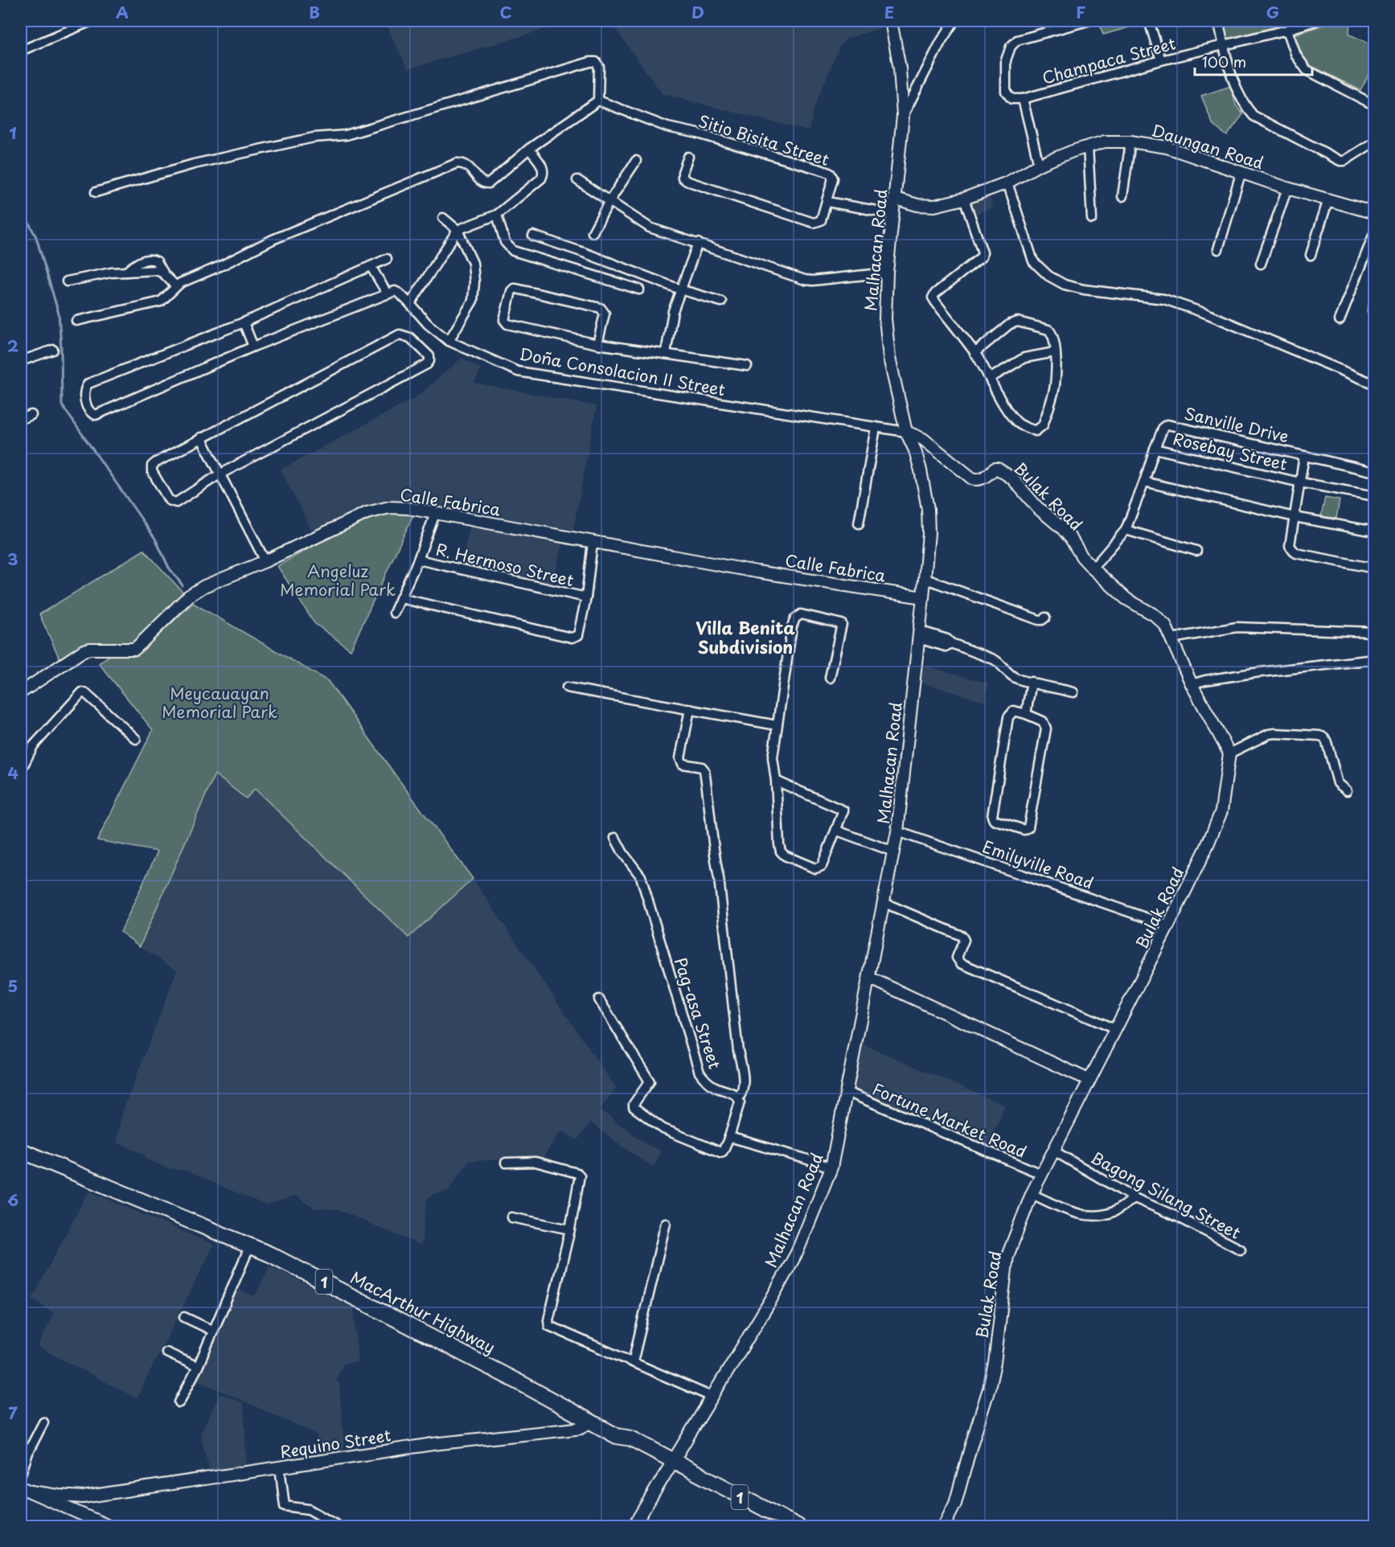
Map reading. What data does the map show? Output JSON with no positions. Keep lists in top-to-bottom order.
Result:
{
  "streets": {
    "highway": ["1", "MacArthur Highway"],
    "street": [
      "Champaca Street",
      "Sitio Bisita Street",
      "Daungan Road",
      "Malhacan Road",
      "Doña Consolacion II Street",
      "Sanville Drive",
      "Rosebay Street",
      "Bulak Road",
      "Calle Fabrica",
      "R. Hermoso Street",
      "Emilyville Road",
      "Pag-asa Street",
      "Fortune Market Road",
      "Bagong Silang Street",
      "Requino Street"
    ]
  },
  "crossings": [
    ["Daungan Road", "Malhacan Road"],
    ["Malhacan Road", "Doña Consolacion II Street"],
    ["Malhacan Road", "Bulak Road"],
    ["Malhacan Road", "Calle Fabrica"],
    ["Malhacan Road", "Emilyville Road"],
    ["Malhacan Road", "Fortune Market Road"],
    ["Malhacan Road", "MacArthur Highway"],
    ["Doña Consolacion II Street", "Bulak Road"],
    ["Sanville Drive", "Rosebay Street"],
    ["Sanville Drive", "Bulak Road"],
    ["Bulak Road", "Emilyville Road"],
    ["Bulak Road", "Fortune Market Road"],
    ["Bulak Road", "Bagong Silang Street"],
    ["MacArthur Highway", "Requino Street"]
  ],
  "districts": ["Villa Benita Subdivision"],
  "parks": ["Angeluz Memorial Park", "Meycauayan Memorial Park"],
  "scale_bar": "100 m",
  "grid": {
    "columns": [
      "A",
      "B",
      "C",
      "D",
      "E",
      "F",
      "G"
    ],
    "rows": [
      "1",
      "2",
      "3",
      "4",
      "5",
      "6",
      "7"
    ]
  }
}
